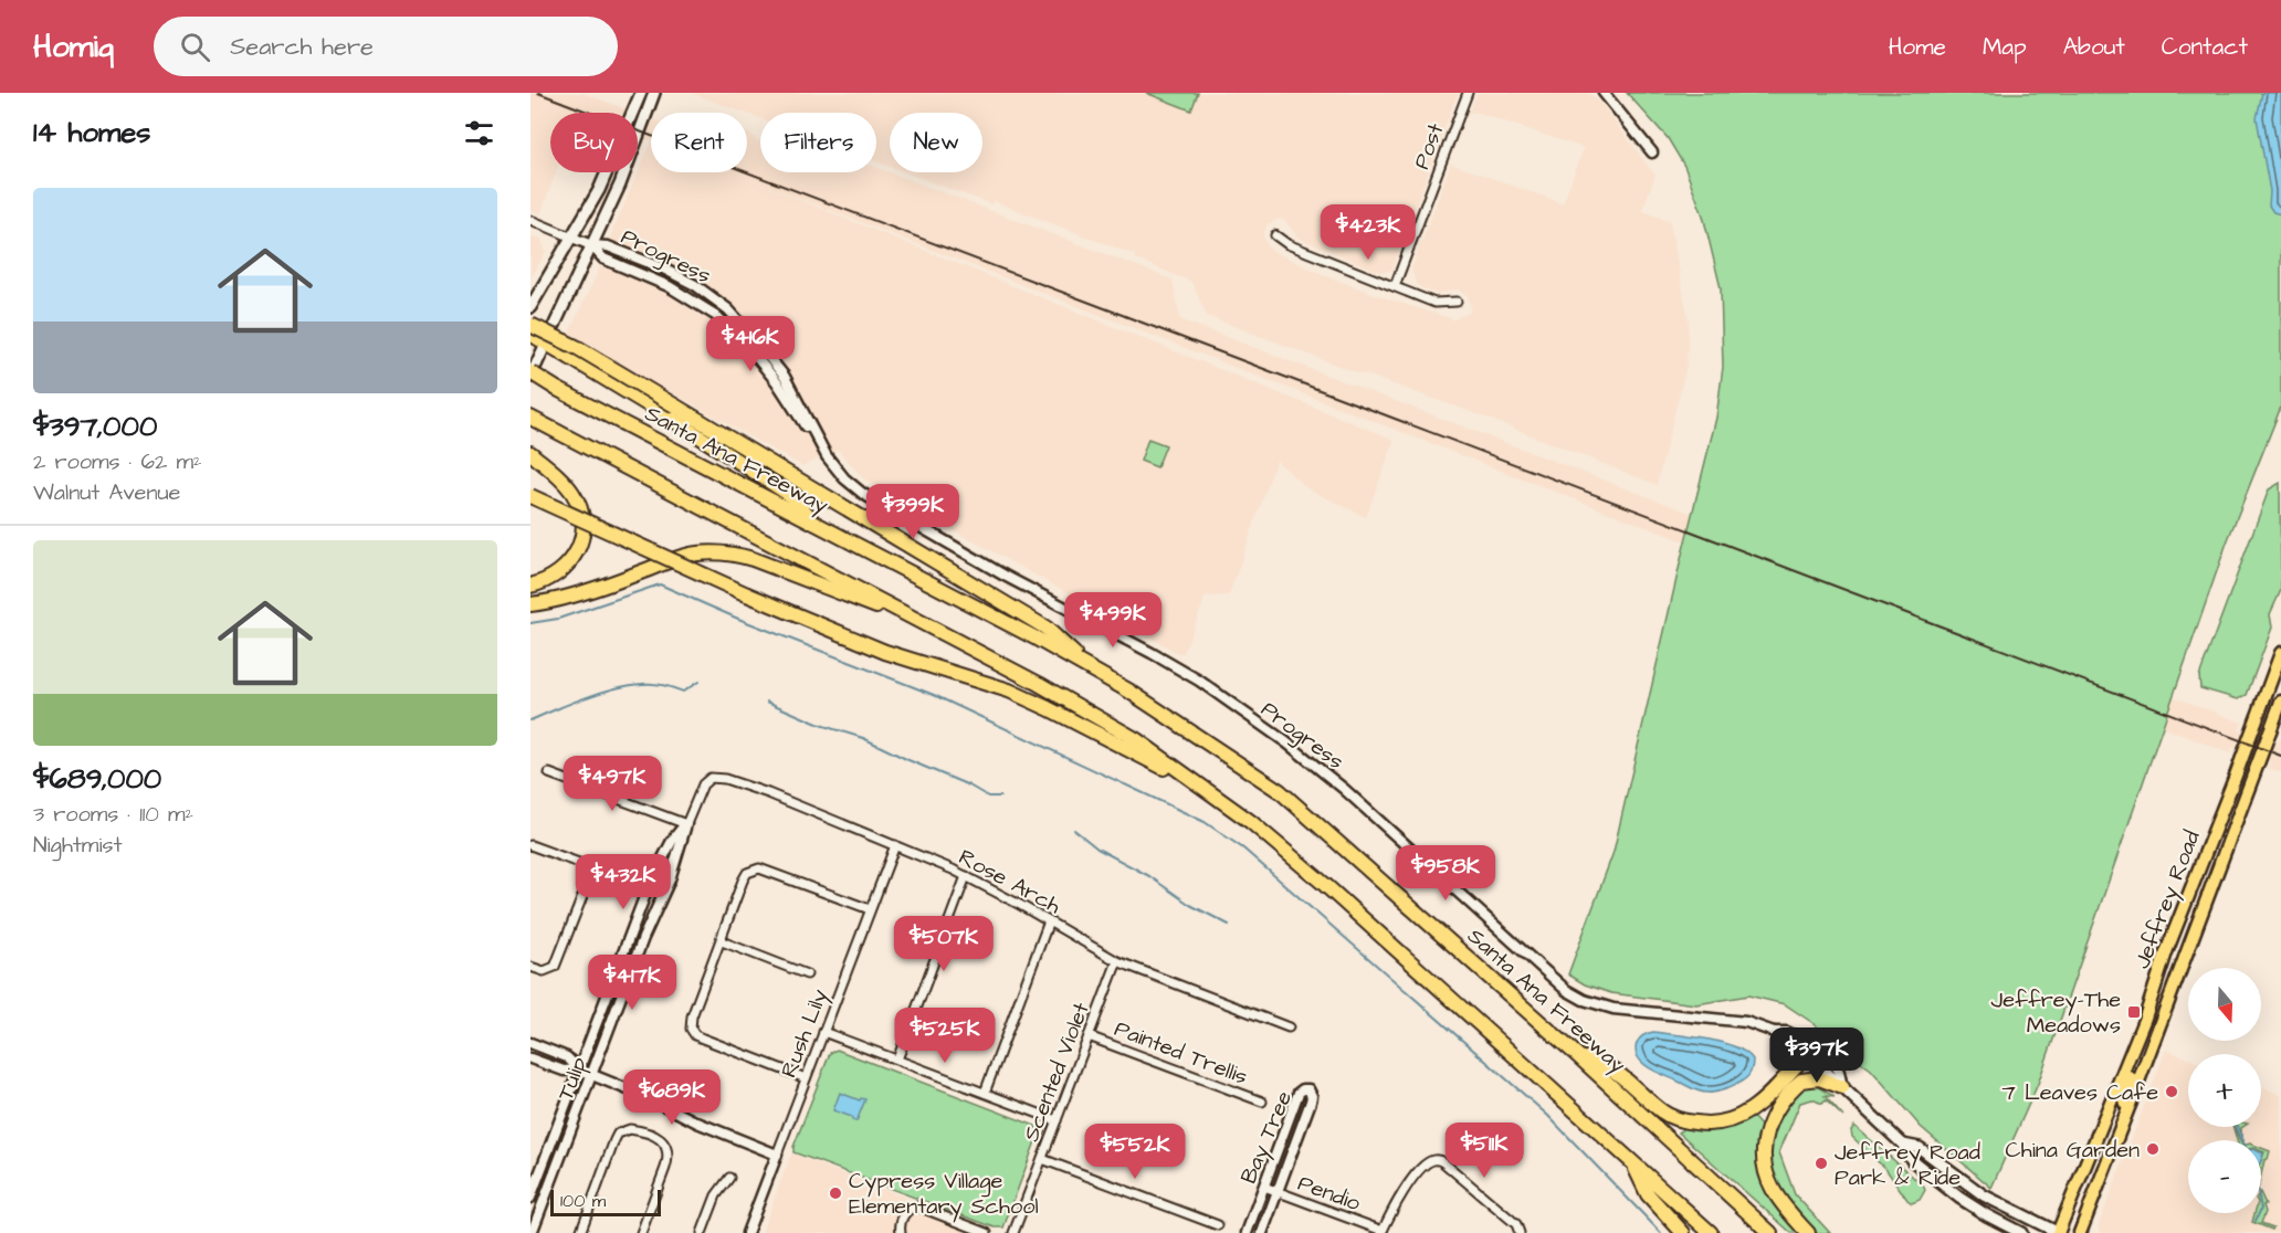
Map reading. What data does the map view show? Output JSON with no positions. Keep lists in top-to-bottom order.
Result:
{
  "streets": {
    "highway": ["Santa Ana Freeway"],
    "main road": ["Jeffrey Road"],
    "street": [
      "Post",
      "Progress",
      "Rose Arch",
      "Rush Lily",
      "Painted Trellis",
      "Scented Violet",
      "Tulip",
      "Bay Tree",
      "Pendio"
    ]
  },
  "crossings": [
    ["Rose Arch", "Rush Lily"],
    ["Rose Arch", "Scented Violet"],
    ["Rose Arch", "Tulip"],
    ["Painted Trellis", "Scented Violet"],
    ["Bay Tree", "Pendio"]
  ],
  "places": {
    "transit": ["Jeffrey-The Meadows"],
    "other": [
      "7 Leaves Cafe",
      "China Garden",
      "Jeffrey Road Park & Ride",
      "Cypress Village Elementary School"
    ]
  },
  "scale_bar": "100 m",
  "north": "bottom",
  "page": {
    "header": "Homiq",
    "search": "Search here",
    "nav": [
      "Home",
      "Map",
      "About",
      "Contact"
    ],
    "heading": "14 homes",
    "chip": [
      "Buy",
      "Rent",
      "Filters",
      "New"
    ],
    "list": [
      {
        "name": "$397,000",
        "note": "2 rooms · 62 m² · Walnut Avenue"
      },
      {
        "name": "$689,000",
        "note": "3 rooms · 110 m² · Nightmist"
      }
    ],
    "price": [
      "$423K",
      "$416K",
      "$399K",
      "$499K",
      "$497K",
      "$958K",
      "$432K",
      "$507K",
      "$417K",
      "$525K",
      "$397K",
      "$689K",
      "$511K",
      "$552K"
    ],
    "map_buttons": ["+", "−"],
    "scale": "100 m"
  }
}
